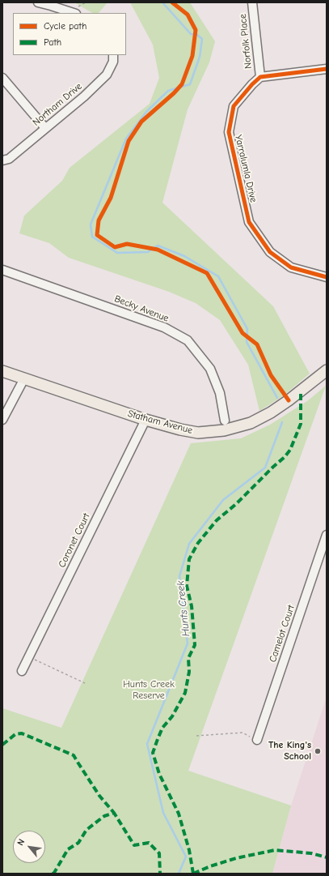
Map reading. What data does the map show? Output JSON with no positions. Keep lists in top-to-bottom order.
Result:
{
  "streets": {
    "main road": ["Statham Avenue"],
    "street": [
      "Norfolk Place",
      "Northam Drive",
      "Yarralumla Drive",
      "Becky Avenue",
      "Coronet Court",
      "Camelot Court"
    ]
  },
  "crossings": [
    ["Norfolk Place", "Yarralumla Drive"],
    ["Statham Avenue", "Coronet Court"]
  ],
  "water": ["Hunts Creek"],
  "parks": ["Hunts Creek Reserve"],
  "places": ["The King's School"],
  "legend": ["Cycle path", "Path"],
  "north": "top left"
}
